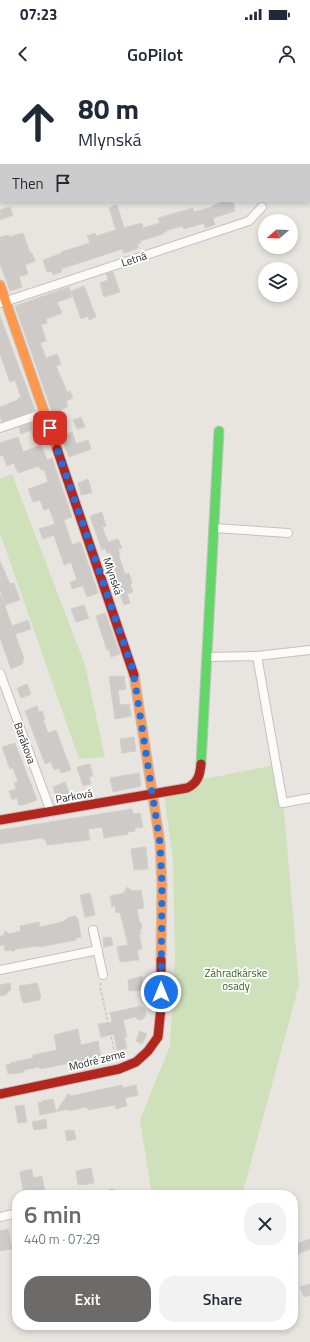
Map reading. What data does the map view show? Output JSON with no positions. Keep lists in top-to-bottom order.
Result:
{
  "streets": {
    "street": [
      "Letná",
      "Mlynská",
      "Barákova",
      "Parková",
      "Modré zeme"
    ]
  },
  "crossings": [
    ["Letná", "Mlynská"],
    ["Mlynská", "Parková"],
    ["Mlynská", "Modré zeme"],
    ["Barákova", "Parková"]
  ],
  "parks": ["Záhradkárske osady"],
  "north": "left",
  "page": {
    "status": "07:23",
    "header": "GoPilot",
    "turn": ["80 m", "Mlynská"],
    "then": "Then",
    "heading": ["6 min", "440 m · 07:29"],
    "buttons": ["Exit", "Share"]
  }
}
